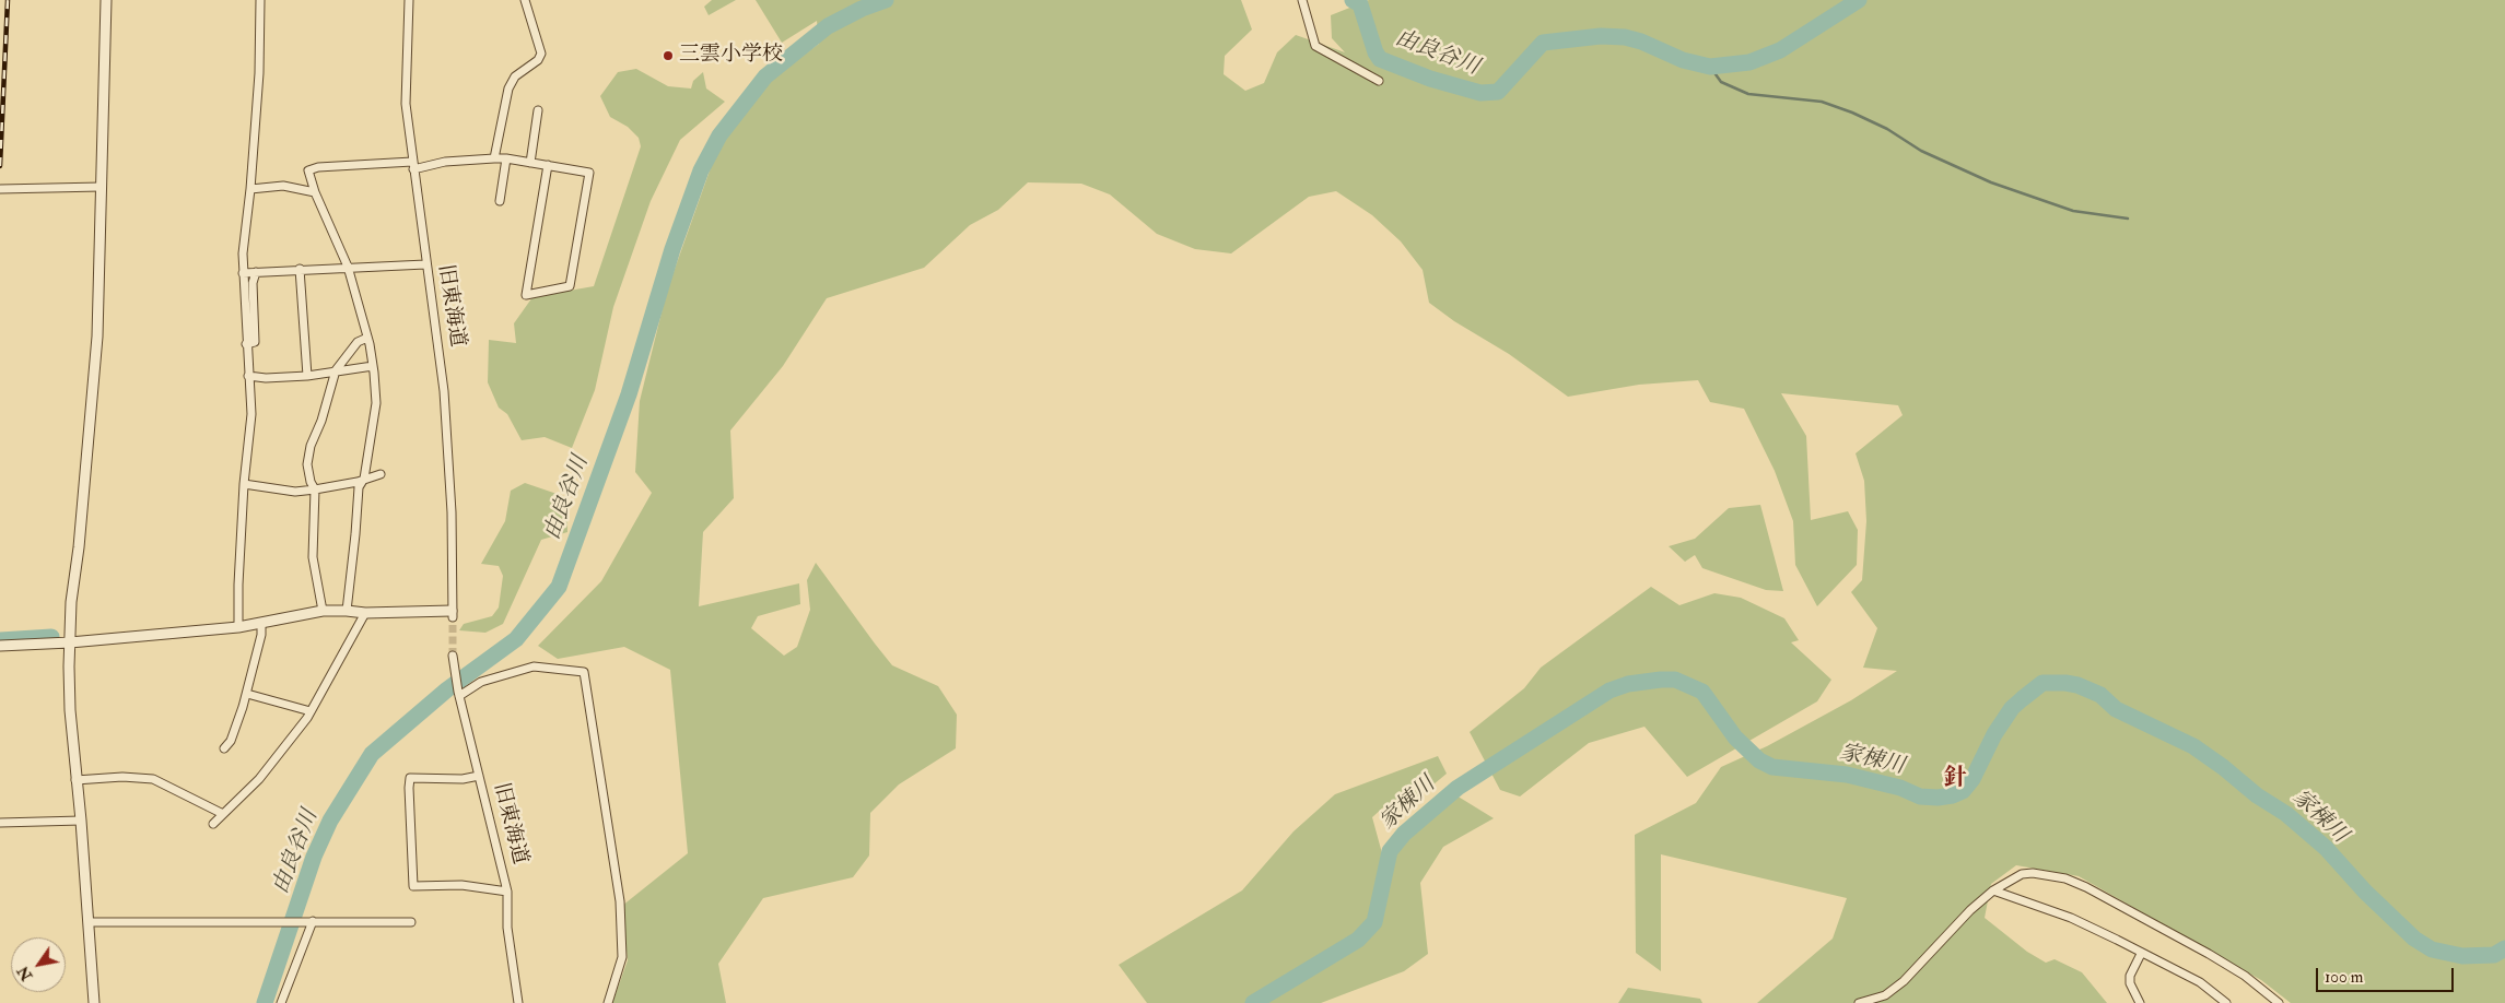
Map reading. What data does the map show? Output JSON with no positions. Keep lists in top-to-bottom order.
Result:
{
  "streets": {
    "street": ["旧東海道"]
  },
  "districts": ["針"],
  "water": ["由良谷川", "家棟川"],
  "places": ["三雲小学校"],
  "scale_bar": "100 m",
  "north": "bottom left"
}
